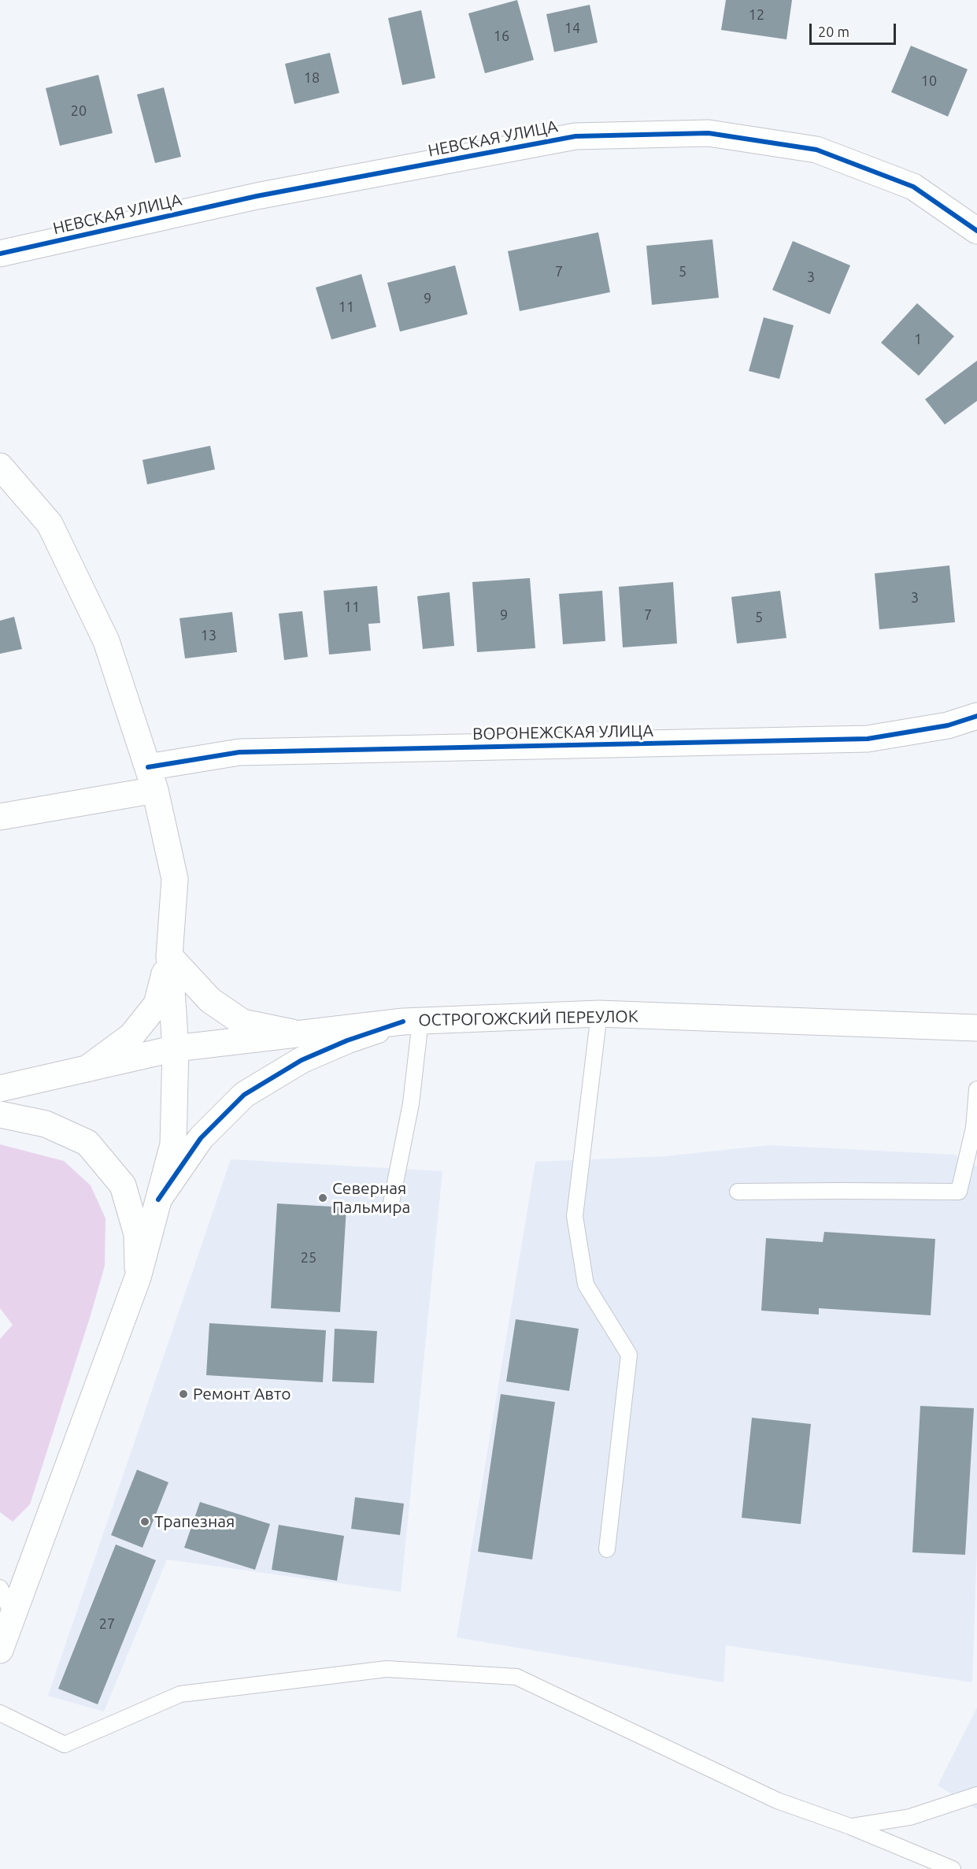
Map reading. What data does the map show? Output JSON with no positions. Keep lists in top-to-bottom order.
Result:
{
  "streets": {
    "street": ["НЕВСКАЯ УЛИЦА", "ВОРОНЕЖСКАЯ УЛИЦА", "ОСТРОГОЖСКИЙ ПЕРЕУЛОК"]
  },
  "places": ["Северная Пальмира", "Ремонт Авто", "Трапезная"],
  "house_numbers": [
    "12",
    "14",
    "16",
    "18",
    "10",
    "20",
    "7",
    "5",
    "3",
    "9",
    "11",
    "1",
    "3",
    "11",
    "9",
    "7",
    "5",
    "13",
    "25",
    "27"
  ],
  "scale_bar": "20 m"
}
